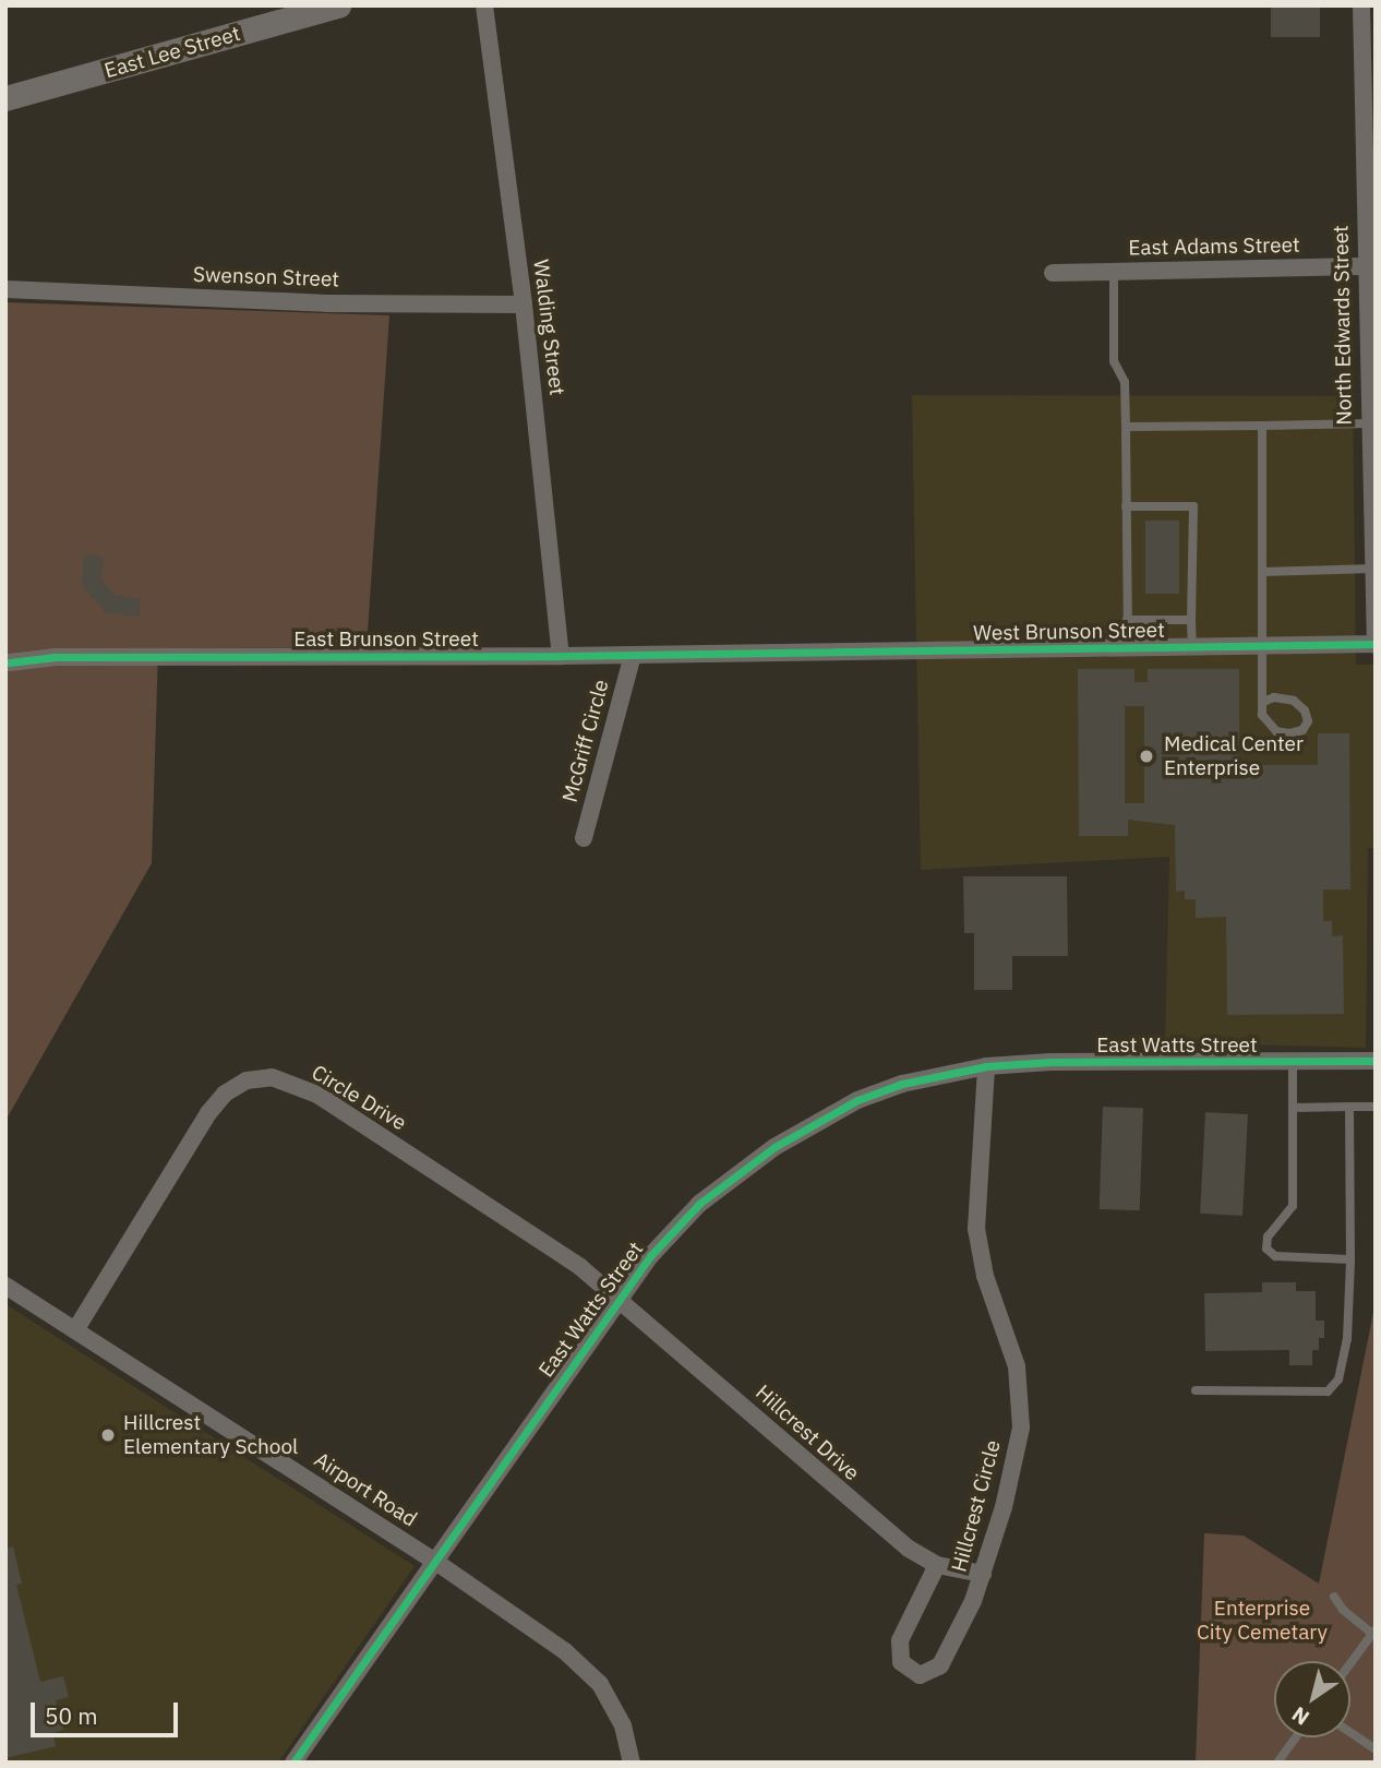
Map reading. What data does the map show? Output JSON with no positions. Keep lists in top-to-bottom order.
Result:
{
  "streets": {
    "main road": ["East Lee Street"],
    "street": [
      "East Adams Street",
      "Swenson Street",
      "North Edwards Street",
      "Walding Street",
      "West Brunson Street",
      "East Brunson Street",
      "McGriff Circle",
      "East Watts Street",
      "Circle Drive",
      "Hillcrest Drive",
      "Airport Road",
      "Hillcrest Circle"
    ]
  },
  "crossings": [
    ["East Adams Street", "North Edwards Street"],
    ["Swenson Street", "Walding Street"],
    ["North Edwards Street", "West Brunson Street"],
    ["Walding Street", "East Brunson Street"],
    ["West Brunson Street", "East Brunson Street"],
    ["East Brunson Street", "McGriff Circle"],
    ["East Watts Street", "Circle Drive"],
    ["East Watts Street", "Hillcrest Drive"],
    ["East Watts Street", "Airport Road"],
    ["East Watts Street", "Hillcrest Circle"],
    ["Circle Drive", "Hillcrest Drive"],
    ["Circle Drive", "Airport Road"],
    ["Hillcrest Drive", "Hillcrest Circle"]
  ],
  "parks": ["Enterprise City Cemetary"],
  "places": ["Medical Center Enterprise", "Hillcrest Elementary School"],
  "scale_bar": "50 m",
  "north": "bottom left"
}
